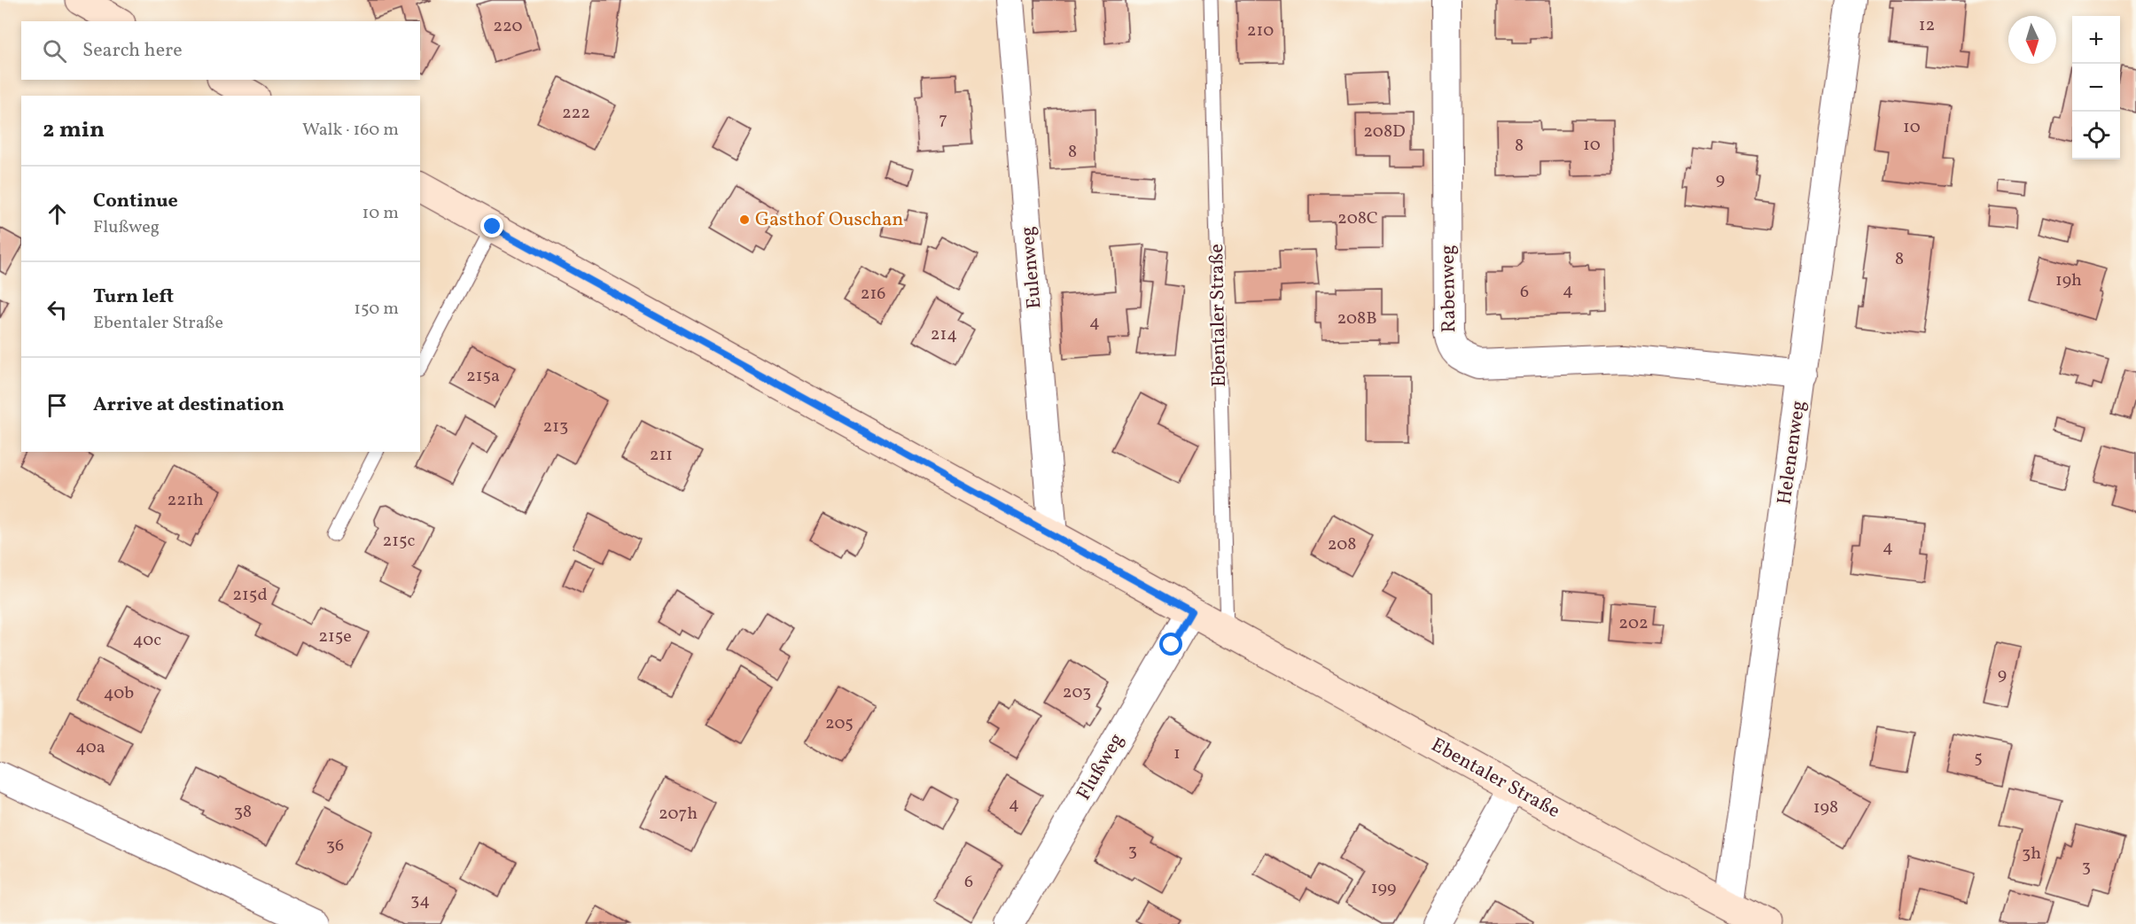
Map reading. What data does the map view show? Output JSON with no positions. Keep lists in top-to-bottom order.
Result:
{
  "streets": {
    "main road": ["Ebentaler Straße"],
    "street": [
      "Eulenweg",
      "Rabenweg",
      "Helenenweg",
      "Flußweg"
    ]
  },
  "crossings": [
    ["Eulenweg", "Ebentaler Straße"],
    ["Rabenweg", "Helenenweg"],
    ["Ebentaler Straße", "Helenenweg"],
    ["Ebentaler Straße", "Flußweg"]
  ],
  "places": ["Gasthof Ouschan"],
  "house_numbers": [
    "12",
    "220",
    "210",
    "222",
    "7",
    "10",
    "208D",
    "10",
    "8",
    "8",
    "9",
    "208C",
    "8",
    "19h",
    "4",
    "6",
    "216",
    "208B",
    "4",
    "214",
    "215a",
    "213",
    "211",
    "221h",
    "215c",
    "208",
    "4",
    "215d",
    "202",
    "215e",
    "40c",
    "9",
    "203",
    "40b",
    "205",
    "40a",
    "1",
    "5",
    "4",
    "198",
    "38",
    "207h",
    "36",
    "3",
    "3h",
    "3",
    "6",
    "199",
    "34"
  ],
  "north": "bottom",
  "page": {
    "map_buttons": ["+", "−"],
    "search": "Search here",
    "heading": ["2 min", "Walk · 160 m"],
    "list": [
      ["Continue", "Flußweg", "10 m"],
      ["Turn left", "Ebentaler Straße", "150 m"],
      "Arrive at destination"
    ]
  }
}
